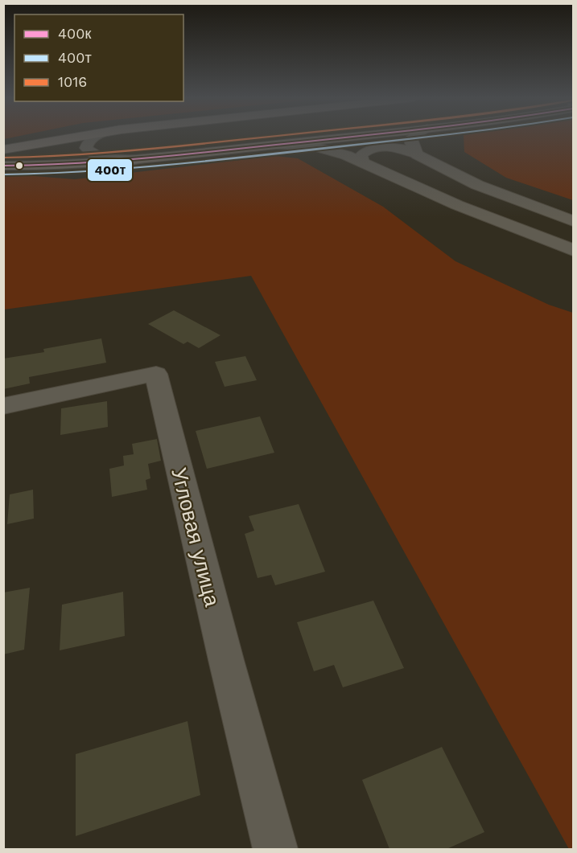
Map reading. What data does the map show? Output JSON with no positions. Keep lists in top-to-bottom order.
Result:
{
  "streets": {
    "street": ["Угловая улица"]
  },
  "lines": ["transit line 400к", "transit line 400т", "transit line 1016"],
  "legend": ["400к", "400т", "1016"]
}
